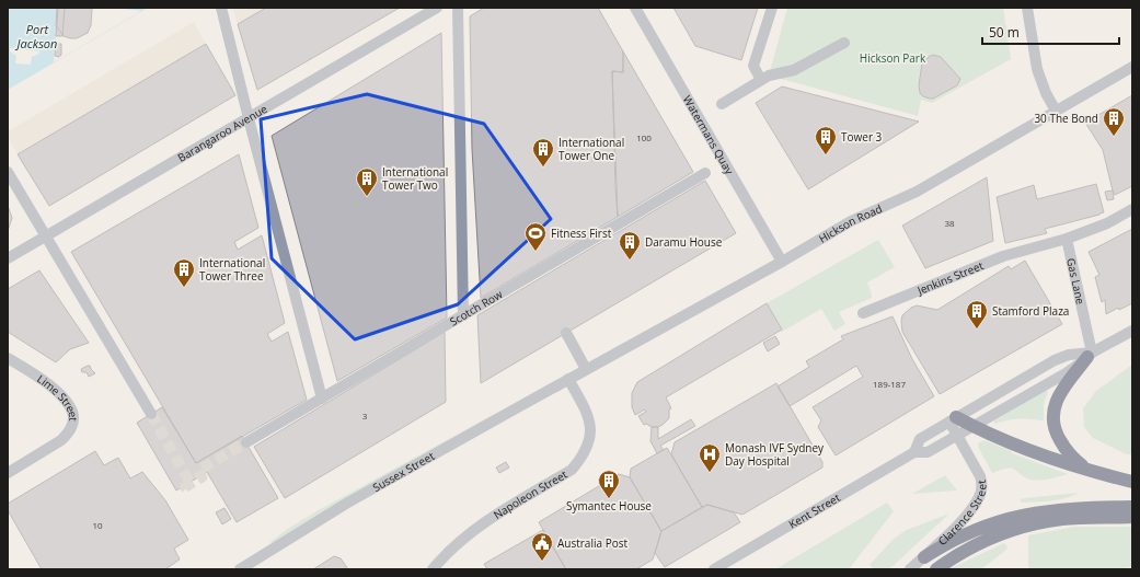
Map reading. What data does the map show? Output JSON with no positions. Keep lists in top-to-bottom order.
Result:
{
  "streets": {
    "street": [
      "Barangaroo Avenue",
      "Watermans Quay",
      "Hickson Road",
      "Jenkins Street",
      "Gas Lane",
      "Scotch Row",
      "Lime Street",
      "Sussex Street",
      "Napoleon Street",
      "Kent Street",
      "Clarence Street"
    ]
  },
  "crossings": [
    ["Watermans Quay", "Hickson Road"],
    ["Hickson Road", "Sussex Street"],
    ["Hickson Road", "Napoleon Street"],
    ["Jenkins Street", "Gas Lane"],
    ["Gas Lane", "Kent Street"],
    ["Sussex Street", "Napoleon Street"],
    ["Kent Street", "Clarence Street"]
  ],
  "water": ["Port Jackson"],
  "parks": ["Hickson Park"],
  "places": {
    "building": [
      "30 The Bond",
      "Tower 3",
      "International Tower One",
      "International Tower Two",
      "Daramu House",
      "International Tower Three",
      "Stamford Plaza",
      "Symantec House"
    ],
    "sports": ["Fitness First"],
    "hospital": ["Monash IVF Sydney Day Hospital"],
    "public building": ["Australia Post"]
  },
  "house_numbers": [
    "100",
    "38",
    "189-187",
    "3",
    "10"
  ],
  "scale_bar": "50 m"
}
